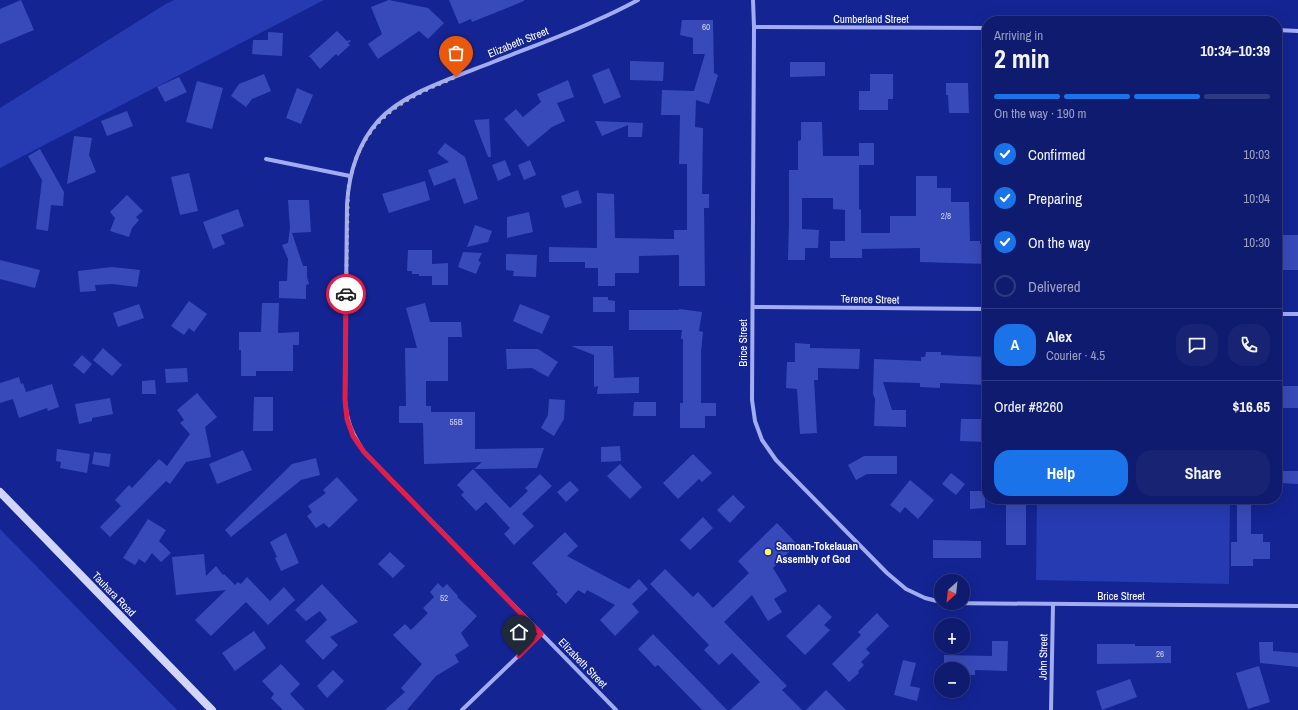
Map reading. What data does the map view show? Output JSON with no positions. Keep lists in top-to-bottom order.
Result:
{
  "streets": {
    "main road": ["Tauhara Road"],
    "street": [
      "Cumberland Street",
      "Elizabeth Street",
      "Terence Street",
      "Brice Street",
      "John Street"
    ]
  },
  "crossings": [
    ["Cumberland Street", "Brice Street"],
    ["Terence Street", "Brice Street"],
    ["Brice Street", "John Street"]
  ],
  "places": ["Samoan-Tokelauan Assembly of God"],
  "house_numbers": [
    "60",
    "2/8",
    "55B",
    "52",
    "26"
  ],
  "north": "bottom left",
  "page": {
    "heading": ["2 min", "Arriving in", "10:34–10:39"],
    "panel": [
      "Alex",
      "Courier · 4.5",
      "Order #8260",
      "$16.65"
    ],
    "bar": "On the way · 190 m",
    "list": [
      ["Confirmed", "10:03"],
      ["Preparing", "10:04"],
      ["On the way", "10:30"],
      "Delivered"
    ],
    "round": "A",
    "buttons": ["Help", "Share"],
    "map_buttons": ["+", "−"]
  }
}
